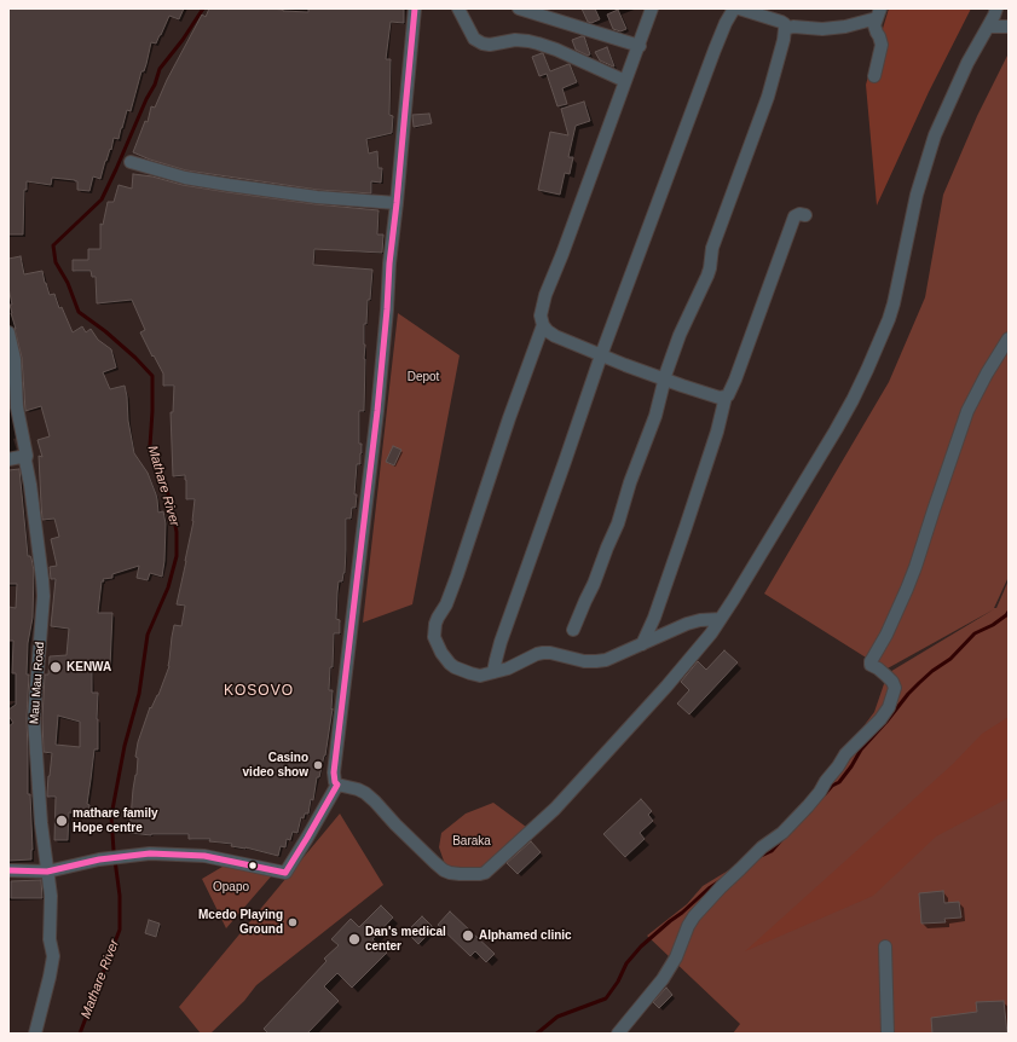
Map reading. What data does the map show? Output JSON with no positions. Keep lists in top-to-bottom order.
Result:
{
  "streets": {
    "street": ["Mau Mau Road"]
  },
  "districts": ["KOSOVO"],
  "water": ["Mathare River"],
  "parks": ["Depot", "Baraka", "Opapo"],
  "places": [
    "KENWA",
    "Casino video show",
    "mathare family Hope centre",
    "Mcedo Playing Ground",
    "Alphamed clinic",
    "Dan's medical center"
  ]
}
